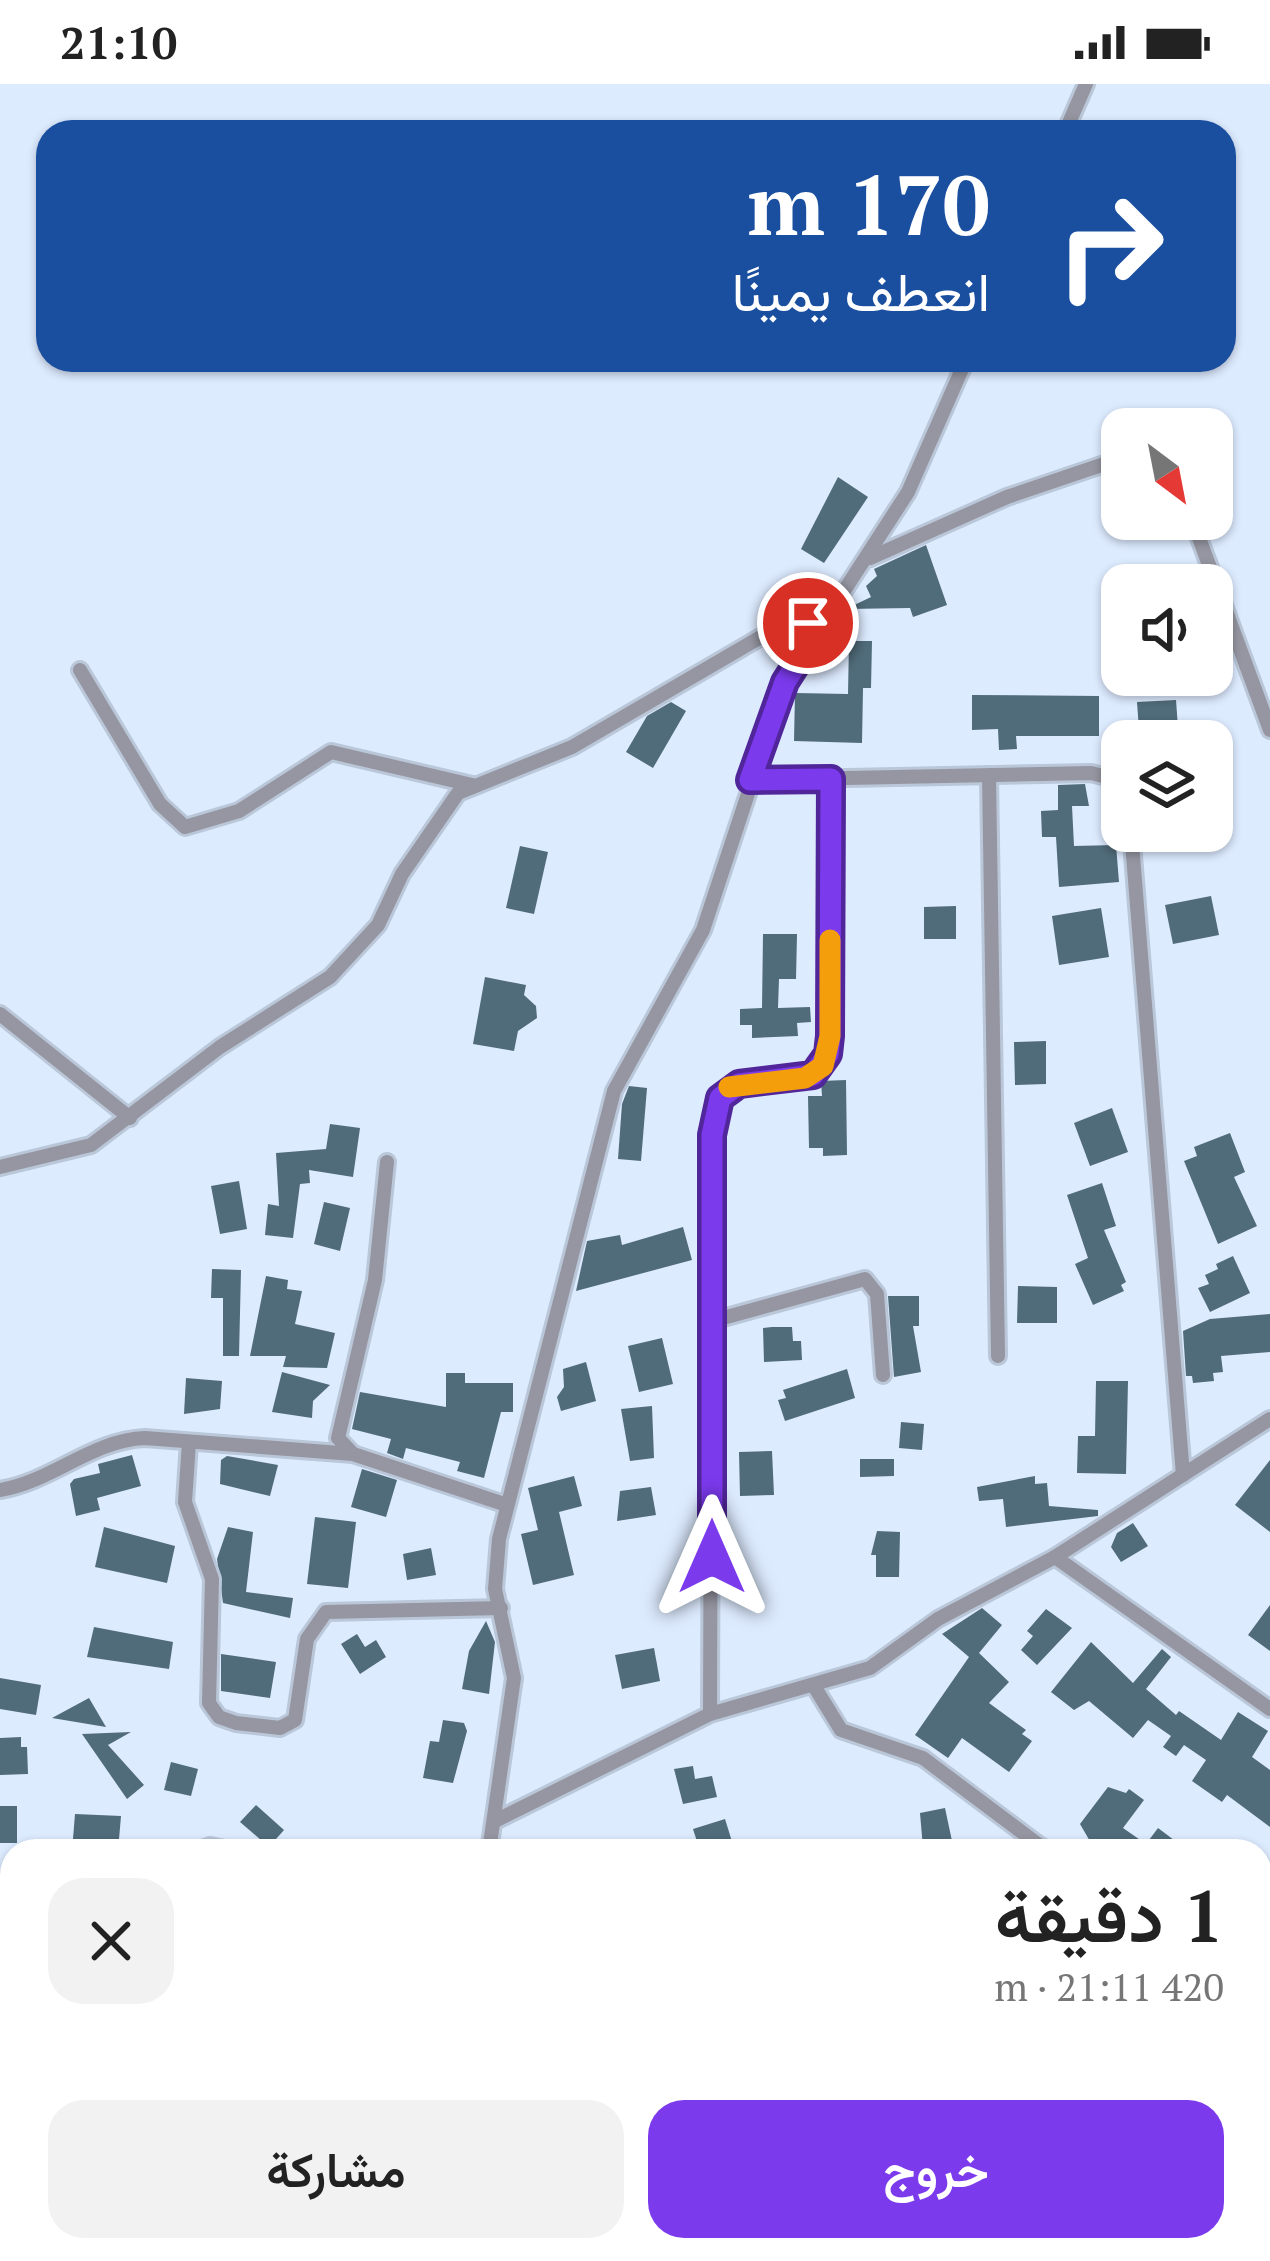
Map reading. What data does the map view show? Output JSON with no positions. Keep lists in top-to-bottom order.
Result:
{
  "north": "bottom right",
  "page": {
    "status": "21:10",
    "turn": ["170 m", "انعطف يمينًا"],
    "heading": ["1 دقيقة", "420 m · 21:11"],
    "buttons": ["خروج", "مشاركة"]
  }
}
